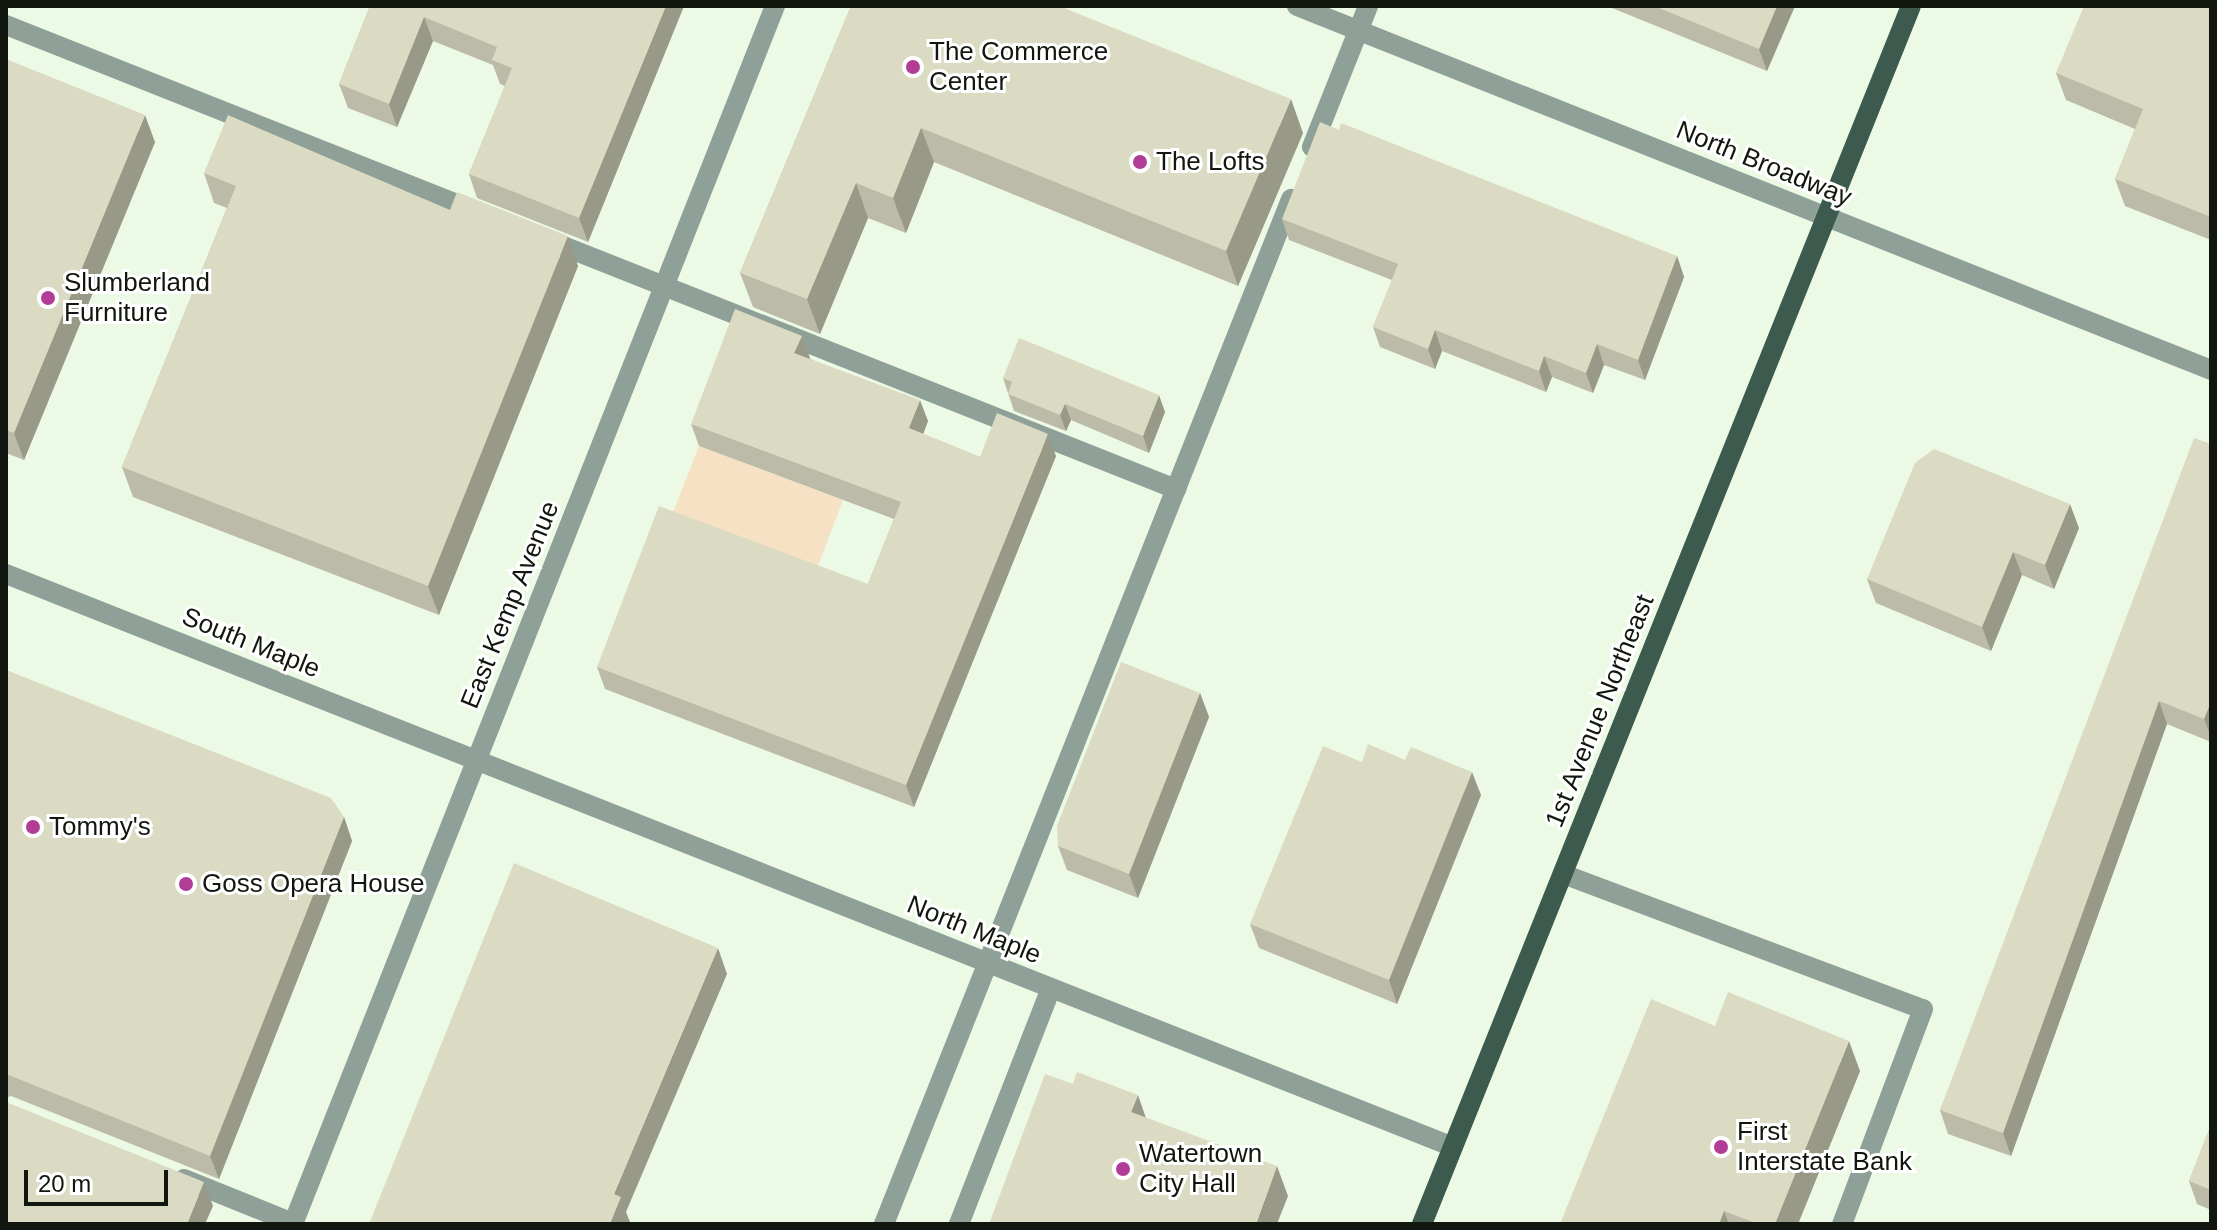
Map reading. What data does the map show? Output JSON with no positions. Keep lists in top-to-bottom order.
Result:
{
  "streets": {
    "main road": ["1st Avenue Northeast"],
    "street": [
      "North Broadway",
      "East Kemp Avenue",
      "South Maple",
      "North Maple"
    ]
  },
  "crossings": [
    ["North Broadway", "1st Avenue Northeast"],
    ["East Kemp Avenue", "South Maple"],
    ["East Kemp Avenue", "North Maple"],
    ["South Maple", "North Maple"],
    ["1st Avenue Northeast", "North Maple"]
  ],
  "places": [
    "The Commerce Center",
    "The Lofts",
    "Slumberland Furniture",
    "Tommy's",
    "Goss Opera House",
    "First Interstate Bank",
    "Watertown City Hall"
  ],
  "scale_bar": "20 m"
}
